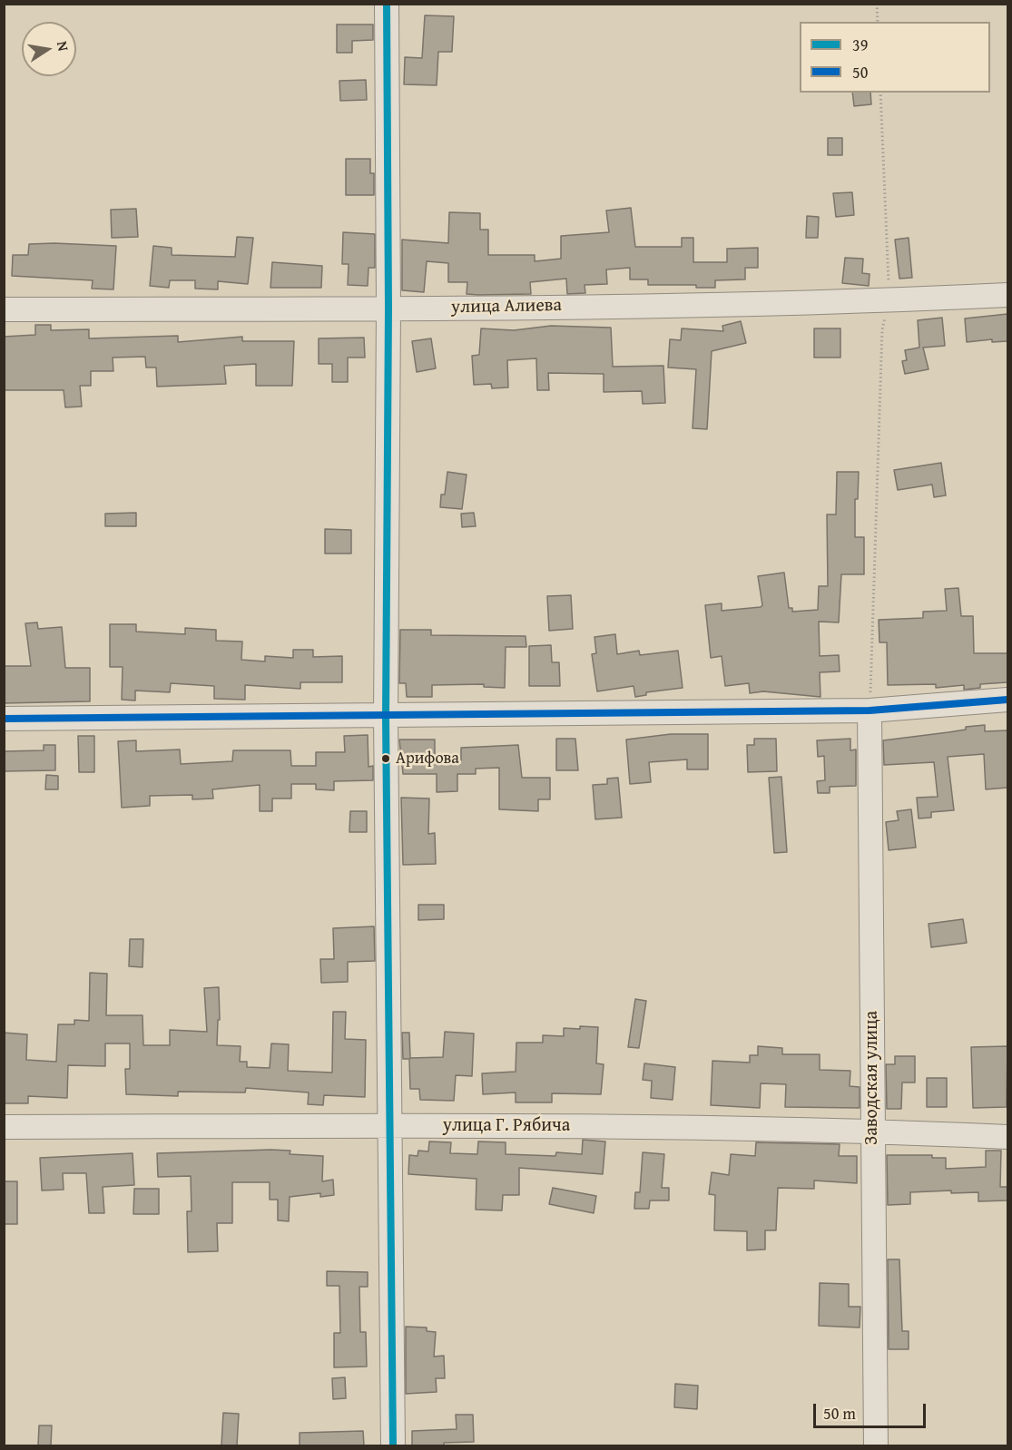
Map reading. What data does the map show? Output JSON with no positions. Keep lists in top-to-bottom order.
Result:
{
  "streets": {
    "street": ["улица Алиева", "Заводская улица", "улица Г. Рябича"]
  },
  "crossings": [
    ["Заводская улица", "улица Г. Рябича"]
  ],
  "places": ["Арифова"],
  "lines": ["transit line 39", "transit line 50"],
  "legend": ["39", "50"],
  "scale_bar": "50 m",
  "north": "right"
}
